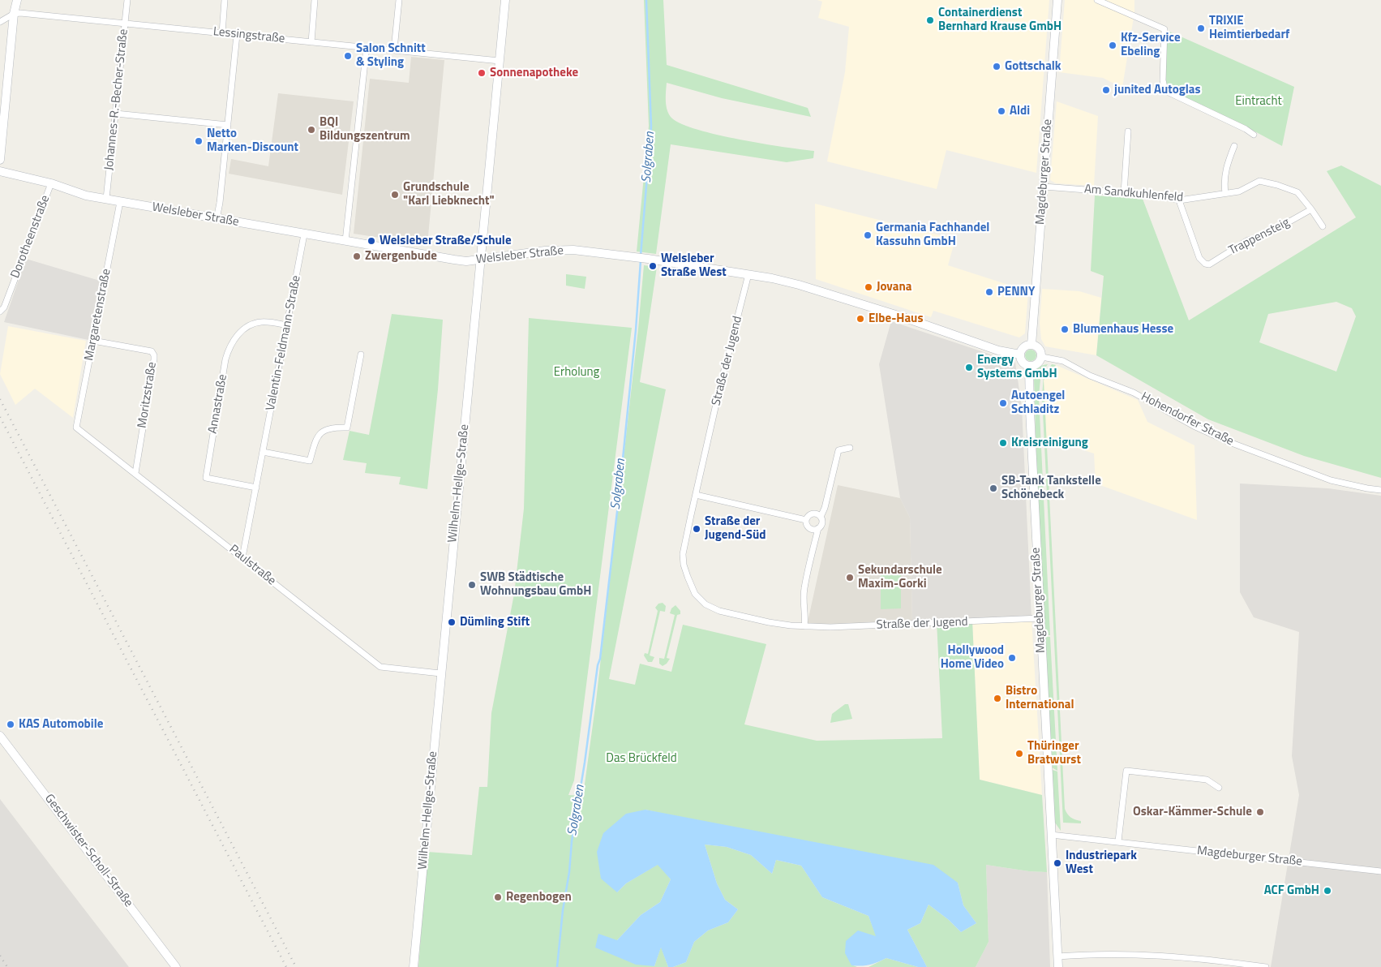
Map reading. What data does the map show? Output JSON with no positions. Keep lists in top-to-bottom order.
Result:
{
  "streets": {
    "main road": [
      "Magdeburger Straße",
      "Welsleber Straße",
      "Wilhelm-Hellge-Straße",
      "Geschwister-Scholl-Straße"
    ],
    "street": [
      "Lessingstraße",
      "Johannes-R.-Becher-Straße",
      "Am Sandkuhlenfeld",
      "Dorotheenstraße",
      "Trappensteig",
      "Margaretenstraße",
      "Valentin-Feldmann-Straße",
      "Straße der Jugend",
      "Moritzstraße",
      "Annastraße",
      "Hohendorfer Straße",
      "Paulstraße"
    ]
  },
  "crossings": [
    ["Lessingstraße", "Johannes-R.-Becher-Straße"],
    ["Lessingstraße", "Wilhelm-Hellge-Straße"],
    ["Johannes-R.-Becher-Straße", "Welsleber Straße"],
    ["Magdeburger Straße", "Am Sandkuhlenfeld"],
    ["Magdeburger Straße", "Welsleber Straße"],
    ["Magdeburger Straße", "Straße der Jugend"],
    ["Magdeburger Straße", "Hohendorfer Straße"],
    ["Am Sandkuhlenfeld", "Trappensteig"],
    ["Welsleber Straße", "Dorotheenstraße"],
    ["Welsleber Straße", "Margaretenstraße"],
    ["Welsleber Straße", "Valentin-Feldmann-Straße"],
    ["Welsleber Straße", "Straße der Jugend"],
    ["Welsleber Straße", "Hohendorfer Straße"],
    ["Welsleber Straße", "Wilhelm-Hellge-Straße"],
    ["Margaretenstraße", "Moritzstraße"],
    ["Margaretenstraße", "Paulstraße"],
    ["Valentin-Feldmann-Straße", "Annastraße"],
    ["Valentin-Feldmann-Straße", "Paulstraße"],
    ["Moritzstraße", "Paulstraße"],
    ["Wilhelm-Hellge-Straße", "Paulstraße"]
  ],
  "water": ["Solgraben"],
  "parks": ["Eintracht", "Erholung", "Das Brückfeld"],
  "places": [
    "Containerdienst Bernhard Krause GmbH",
    "TRIXIE Heimtierbedarf",
    "Kfz-Service Ebeling",
    "Salon Schnitt & Styling",
    "Gottschalk",
    "Sonnenapotheke",
    "junited Autoglas",
    "Aldi",
    "BQI Bildungszentrum",
    "Netto Marken-Discount",
    "Grundschule \"Karl Liebknecht\"",
    "Germania Fachhandel Kassuhn GmbH",
    "Welsleber Straße/Schule",
    "Zwergenbude",
    "Welsleber Straße West",
    "Jovana",
    "PENNY",
    "Elbe-Haus",
    "Blumenhaus Hesse",
    "Energy Systems GmbH",
    "Autoengel Schladitz",
    "Kreisreinigung",
    "SB-Tank Tankstelle Schönebeck",
    "Straße der Jugend-Süd",
    "Sekundarschule Maxim-Gorki",
    "SWB Städtische Wohnungsbau GmbH",
    "Dümling Stift",
    "Hollywood Home Video",
    "Bistro International",
    "KAS Automobile",
    "Thüringer Bratwurst",
    "Oskar-Kämmer-Schule",
    "Industriepark West",
    "ACF GmbH",
    "Regenbogen"
  ]
}
